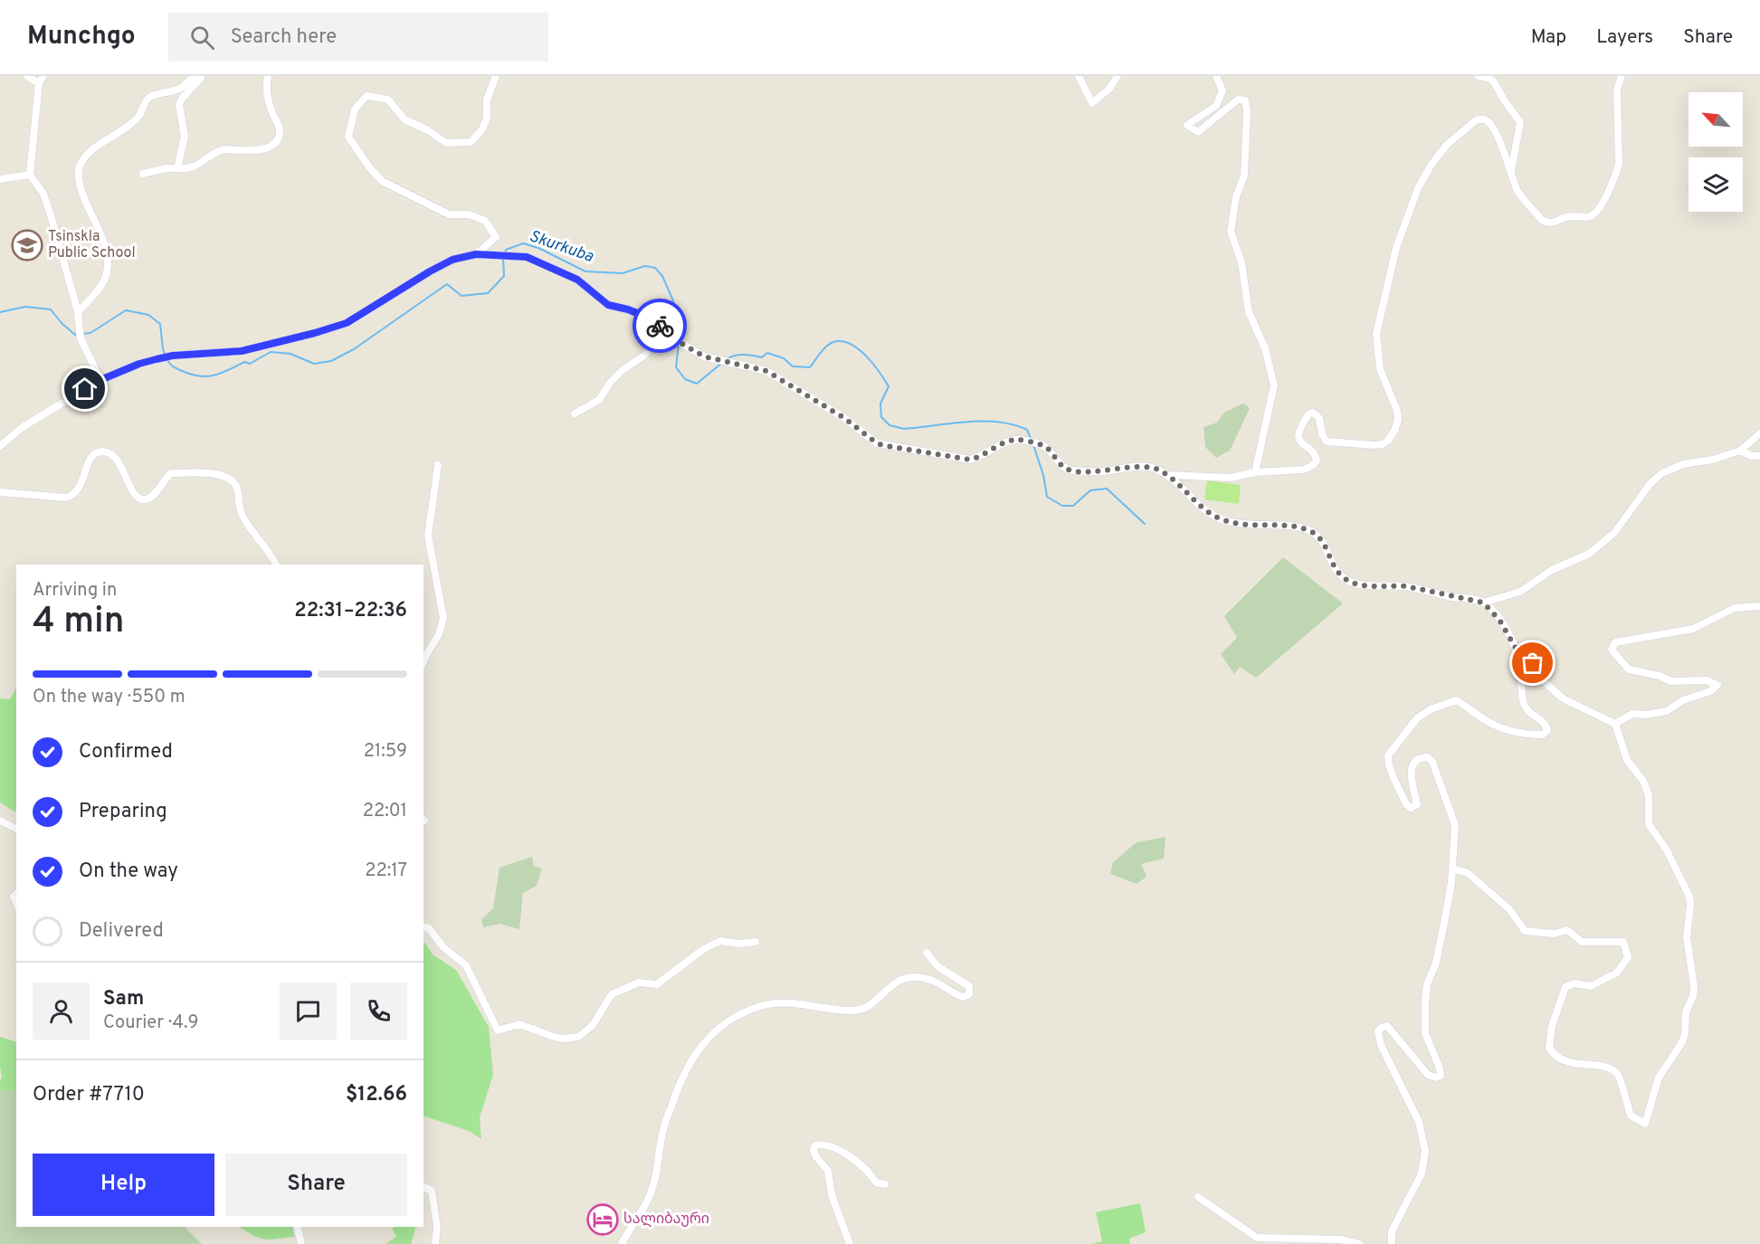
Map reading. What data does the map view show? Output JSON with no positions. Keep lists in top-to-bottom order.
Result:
{
  "water": ["Skurkuba"],
  "places": {
    "school or university": ["Tsinskla Public School"],
    "hotel": ["სალიბაური"]
  },
  "north": "top left",
  "page": {
    "header": "Munchgo",
    "search": "Search here",
    "nav": ["Map", "Layers", "Share"],
    "heading": ["4 min", "Arriving in", "22:31–22:36"],
    "panel": [
      "Sam",
      "Courier · 4.9",
      "Order #7710",
      "$12.66"
    ],
    "bar": "On the way · 550 m",
    "list": [
      ["Confirmed", "21:59"],
      ["Preparing", "22:01"],
      ["On the way", "22:17"],
      "Delivered"
    ],
    "buttons": ["Help", "Share"]
  }
}
